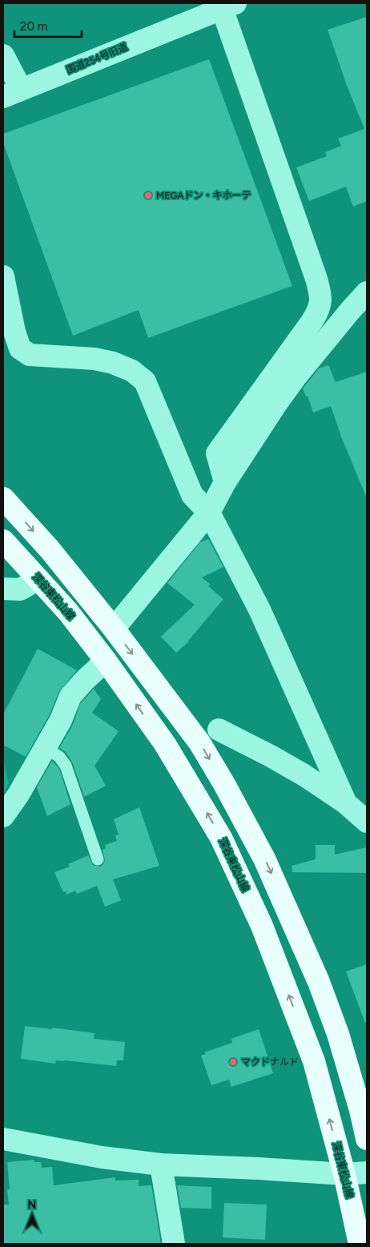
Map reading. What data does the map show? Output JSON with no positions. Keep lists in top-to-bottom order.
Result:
{
  "streets": {
    "main road": ["深谷東松山線"],
    "street": ["国道254号旧道"]
  },
  "places": ["MEGAドン・キホーテ", "マクドナルド"],
  "scale_bar": "20 m",
  "north": "top"
}
